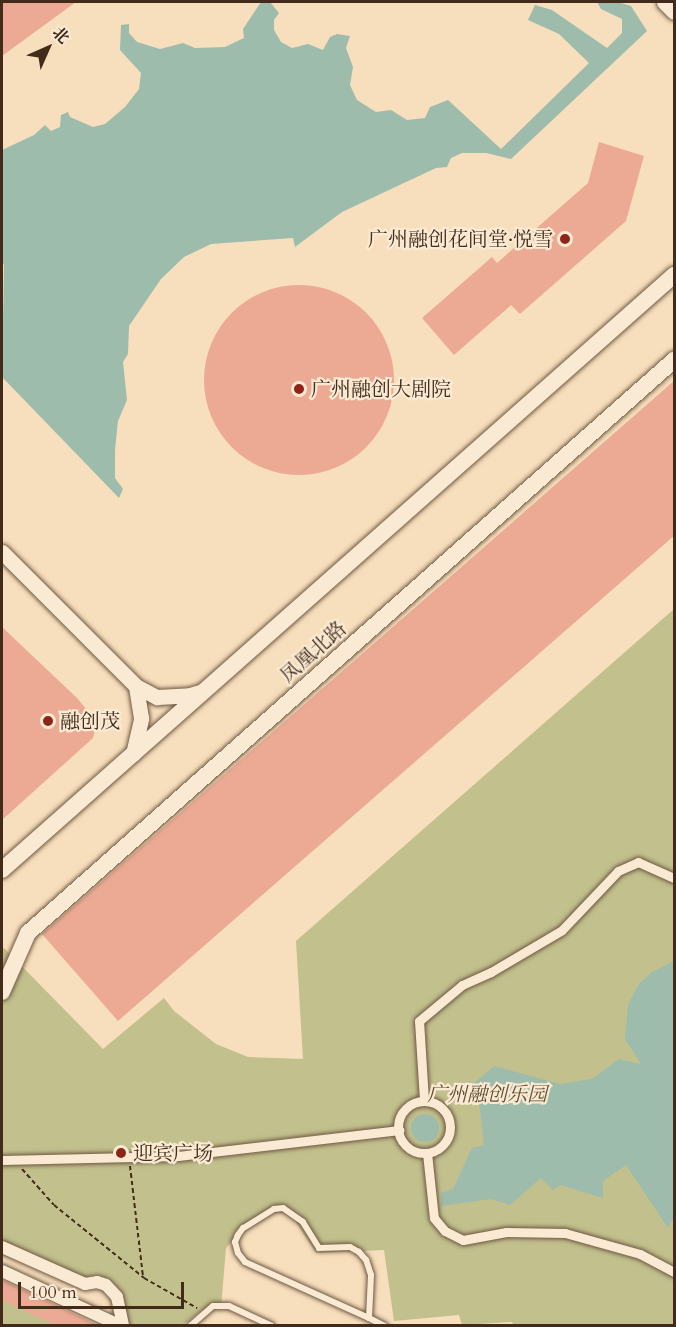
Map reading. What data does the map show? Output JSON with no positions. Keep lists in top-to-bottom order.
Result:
{
  "streets": {
    "main road": ["凤凰北路"]
  },
  "parks": ["广州融创乐园"],
  "places": [
    "广州融创花间堂·悦雪",
    "广州融创大剧院",
    "融创茂",
    "迎宾广场"
  ],
  "scale_bar": "100 m",
  "north": "top right"
}
